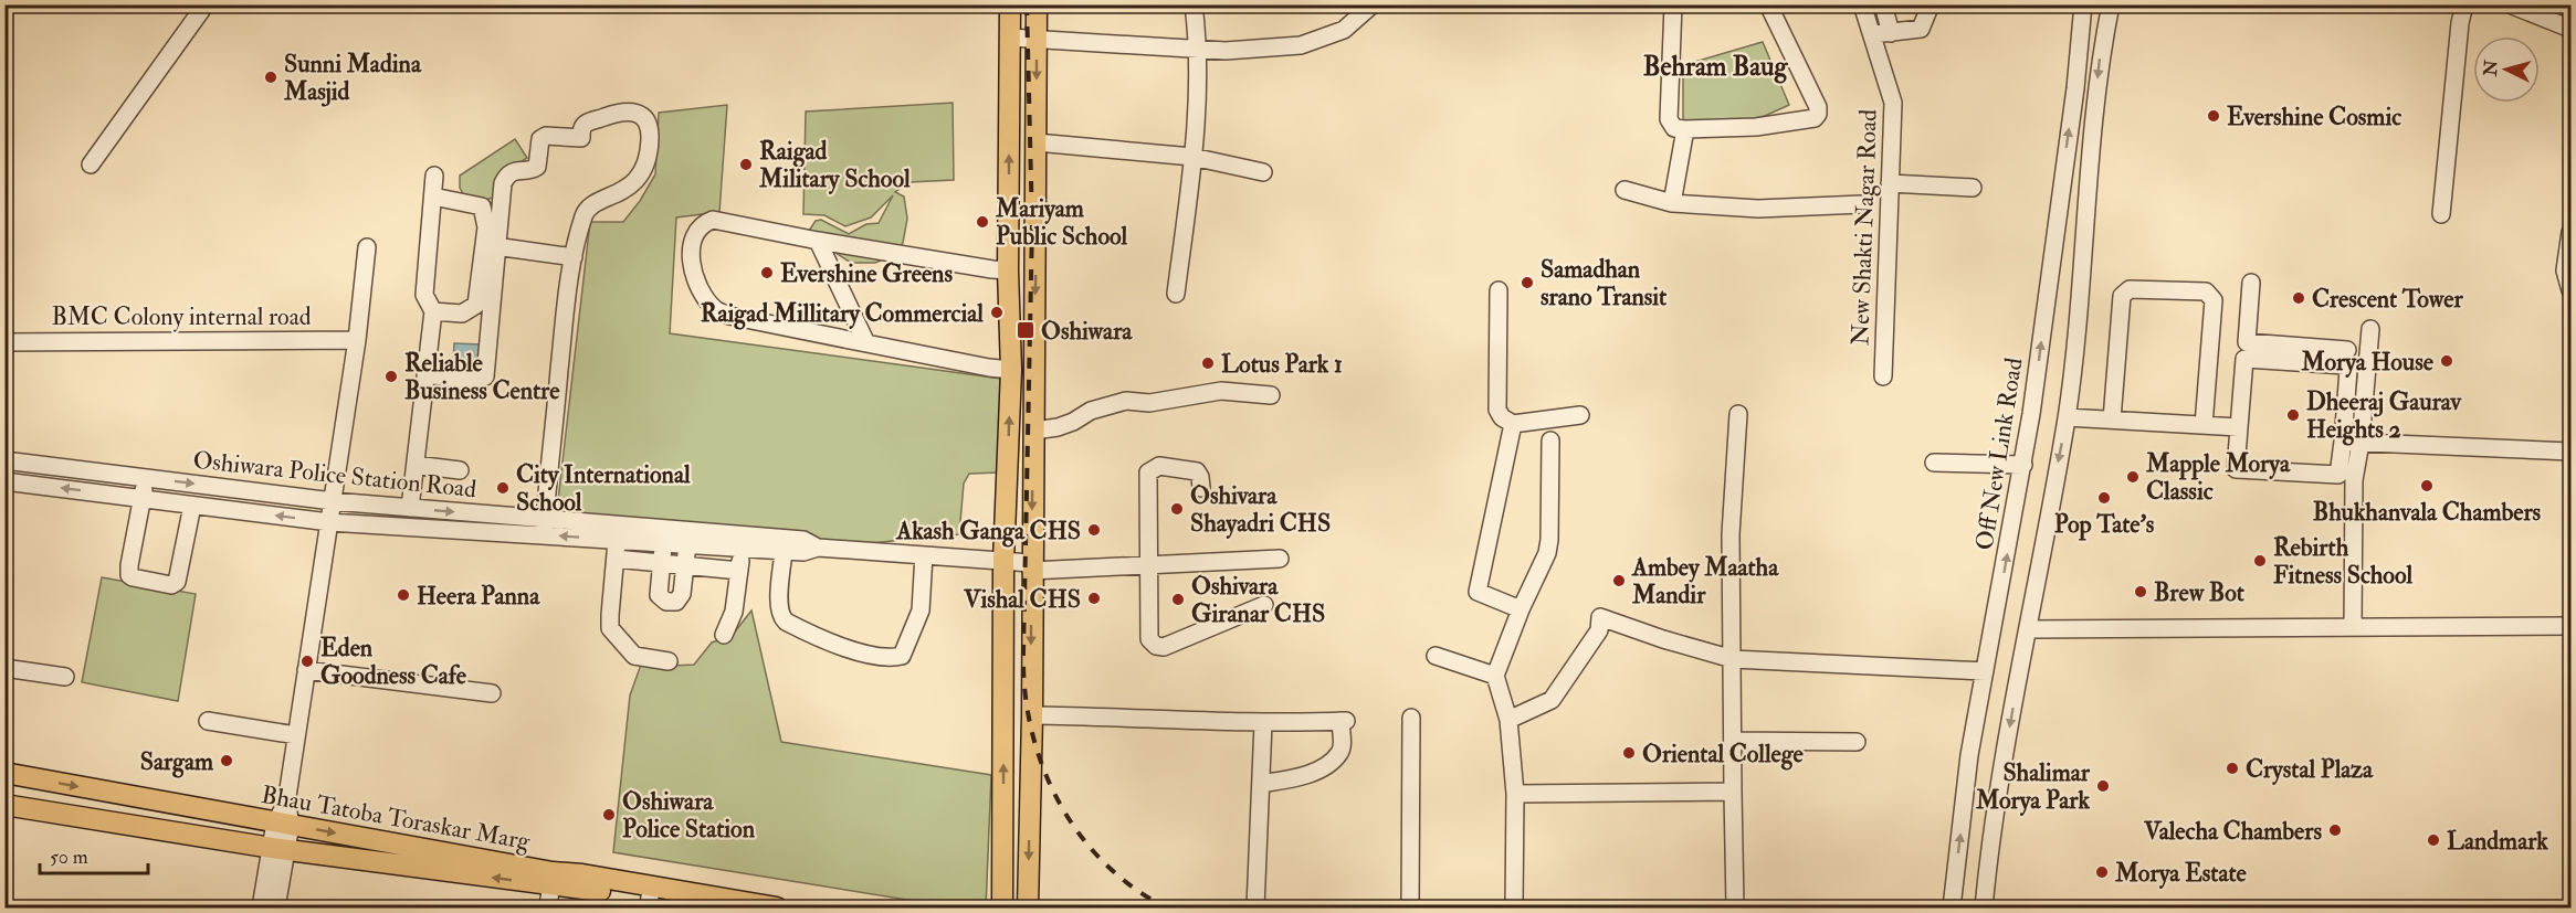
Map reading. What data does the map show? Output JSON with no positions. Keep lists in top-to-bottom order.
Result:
{
  "streets": {
    "main road": ["Bhau Tatoba Toraskar Marg"],
    "street": [
      "New Shakti Nagar Road",
      "BMC Colony internal road",
      "Off New Link Road",
      "Oshiwara Police Station Road"
    ]
  },
  "districts": ["Behram Baug"],
  "places": {
    "other": [
      "Sunni Madina Masjid",
      "Evershine Cosmic",
      "Raigad Military School",
      "Mariyam Public School",
      "Evershine Greens",
      "Samadhan srano Transit",
      "Crescent Tower",
      "Raigad Millitary Commercial",
      "Morya House",
      "Lotus Park 1",
      "Reliable Business Centre",
      "Dheeraj Gaurav Heights 2",
      "Mapple Morya Classic",
      "Bhukhanvala Chambers",
      "City International School",
      "Pop Tate's",
      "Oshivara Shayadri CHS",
      "Akash Ganga CHS",
      "Rebirth Fitness School",
      "Ambey Maatha Mandir",
      "Brew Bot",
      "Heera Panna",
      "Vishal CHS",
      "Oshivara Giranar CHS",
      "Eden Goodness Cafe",
      "Oriental College",
      "Sargam",
      "Crystal Plaza",
      "Shalimar Morya Park",
      "Oshiwara Police Station",
      "Valecha Chambers",
      "Landmark",
      "Morya Estate"
    ],
    "transit": ["Oshiwara"]
  },
  "scale_bar": "50 m",
  "north": "left"
}
